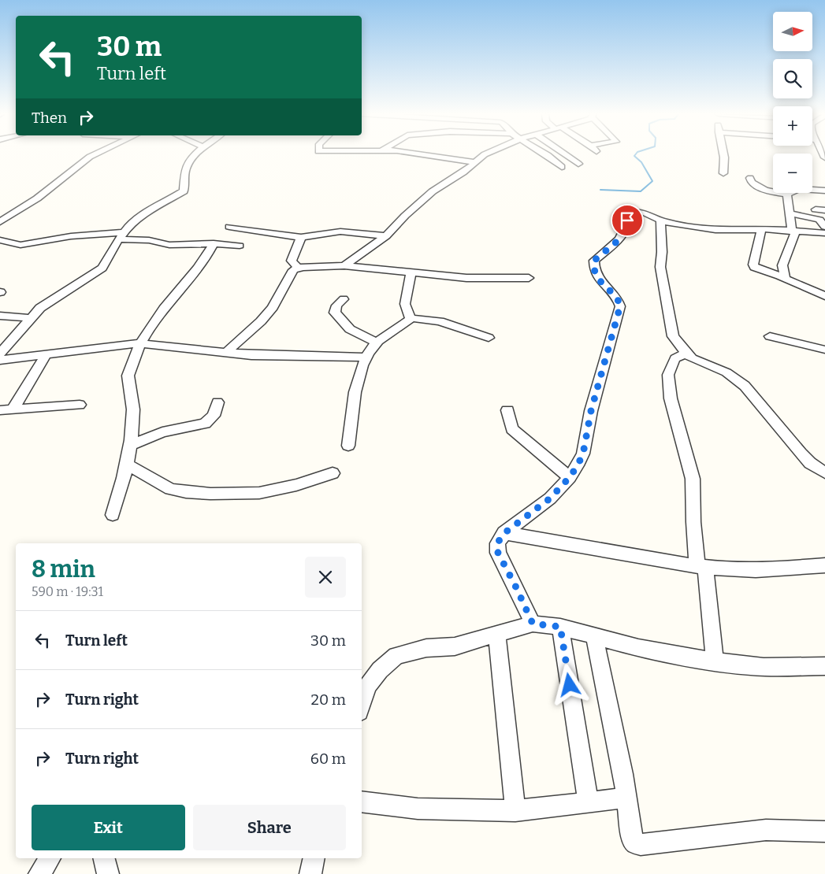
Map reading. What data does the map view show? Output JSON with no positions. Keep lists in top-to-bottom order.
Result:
{
  "north": "right",
  "page": {
    "map_buttons": ["+", "−"],
    "turn": ["30 m", "Turn left"],
    "then": "Then",
    "heading": ["8 min", "590 m · 19:31"],
    "list": [
      {
        "name": "Turn left",
        "value": "30 m"
      },
      {
        "name": "Turn right",
        "value": "20 m"
      },
      {
        "name": "Turn right",
        "value": "60 m"
      }
    ],
    "buttons": ["Exit", "Share"]
  }
}
